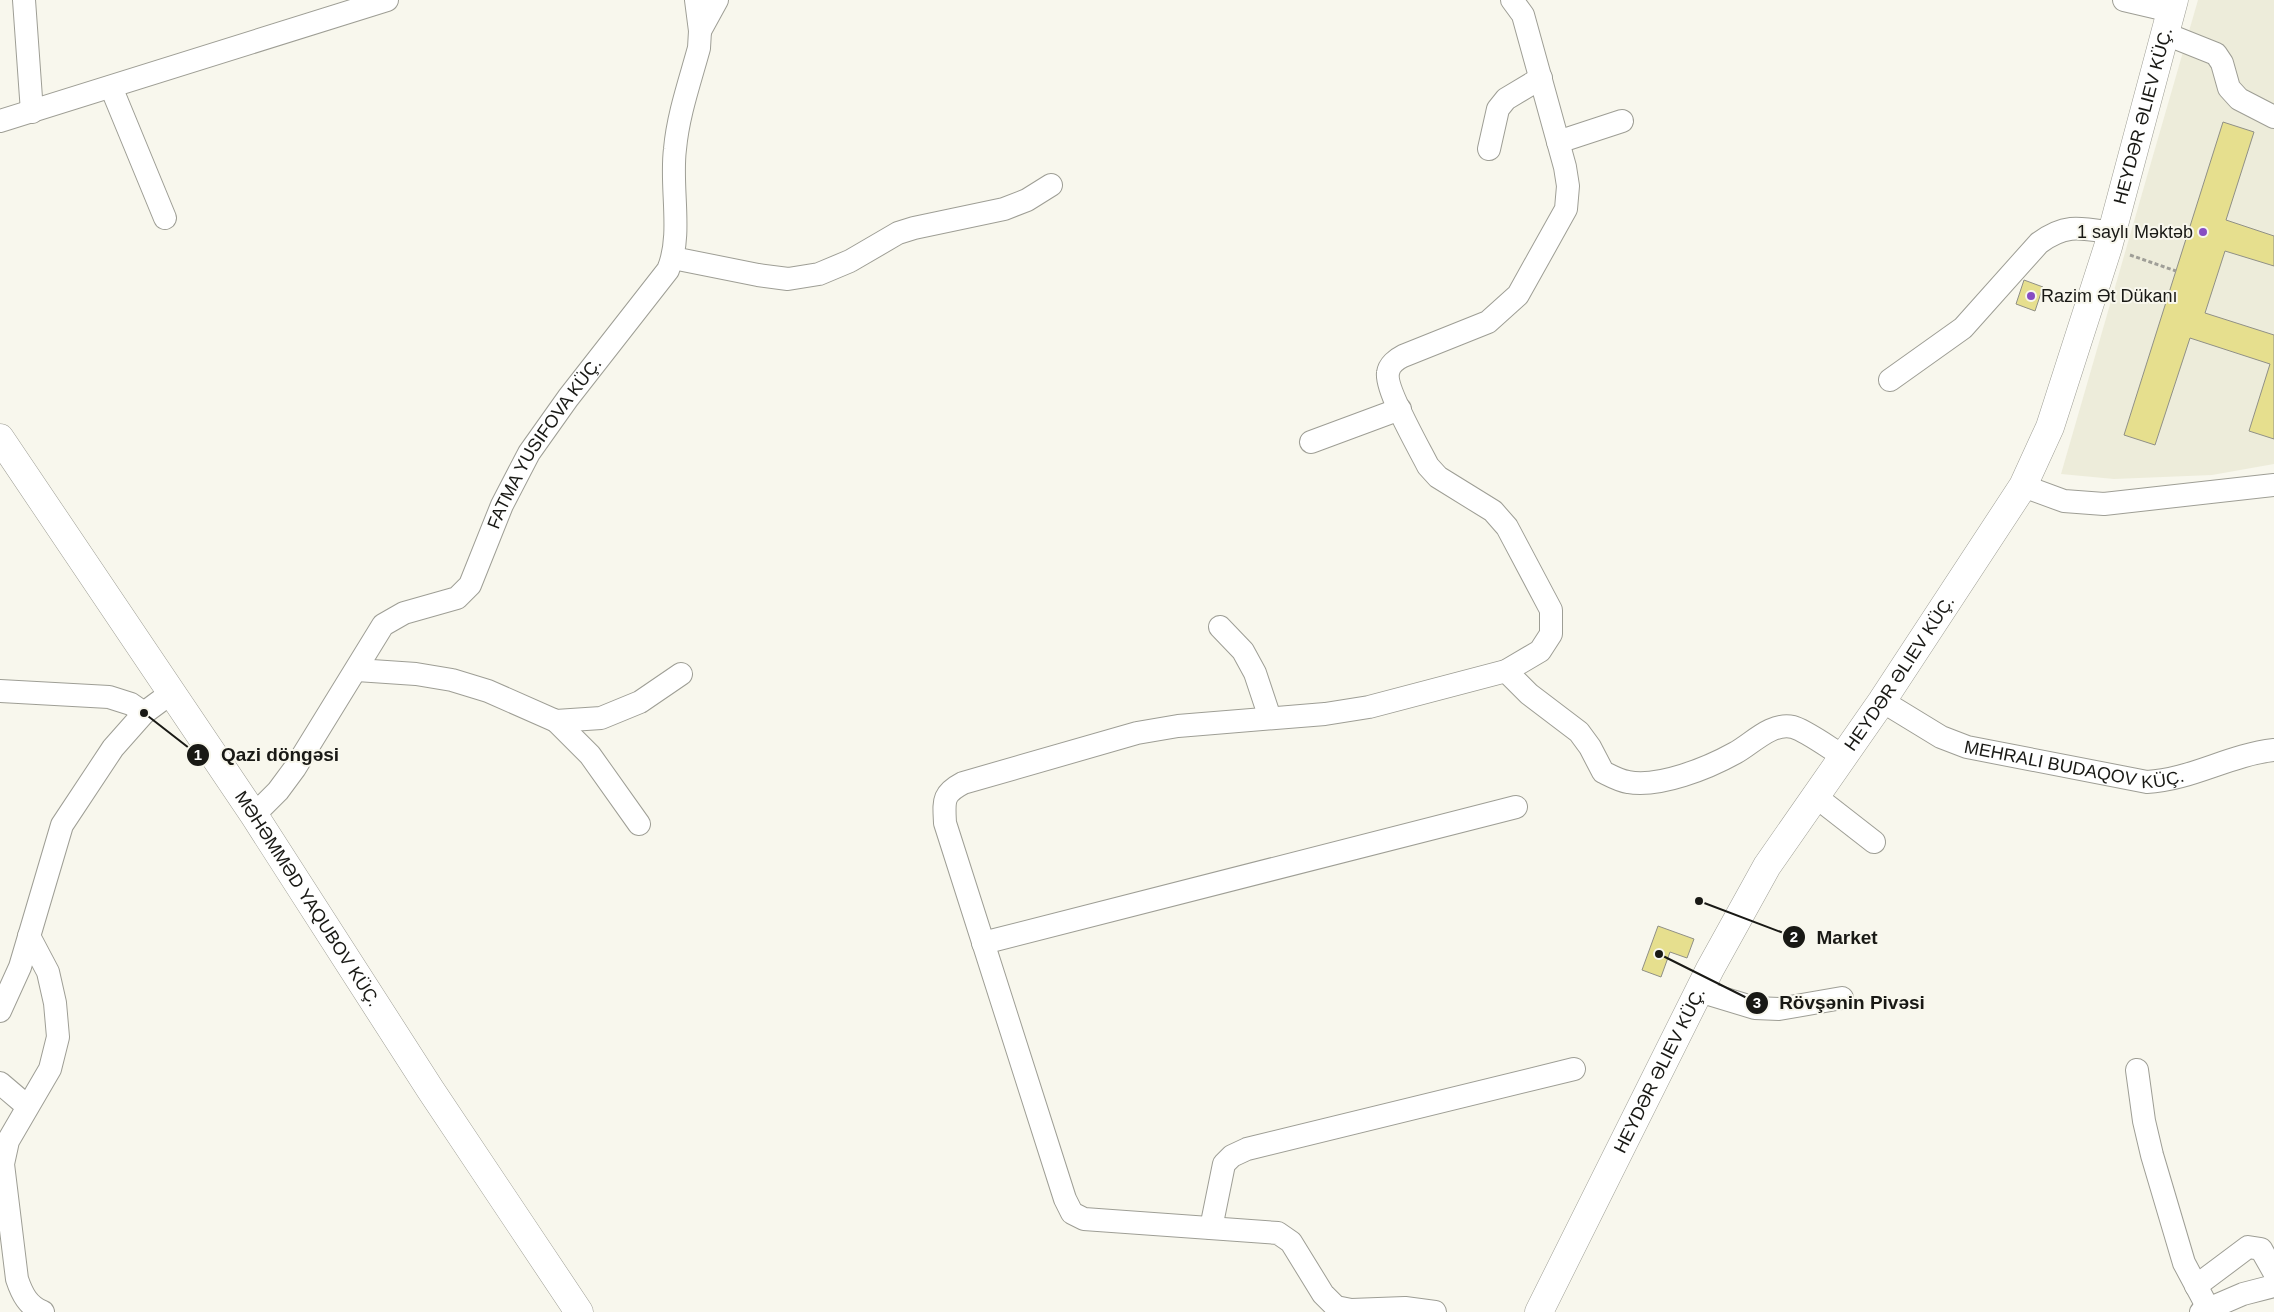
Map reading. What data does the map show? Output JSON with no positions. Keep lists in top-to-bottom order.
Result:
{
  "streets": {
    "main road": ["HEYDƏR ƏLIEV KÜÇ.", "MƏHƏMMƏD YAQUBOV KÜÇ."],
    "street": ["FATMA YUSIFOVA KÜÇ."]
  },
  "crossings": [
    ["FATMA YUSIFOVA KÜÇ.", "MƏHƏMMƏD YAQUBOV KÜÇ."]
  ],
  "places": [
    "1 saylı Məktəb",
    "Razim Ət Dükanı",
    "Qazi döngəsi",
    "Market",
    "Rövşənin Pivəsi"
  ]
}
